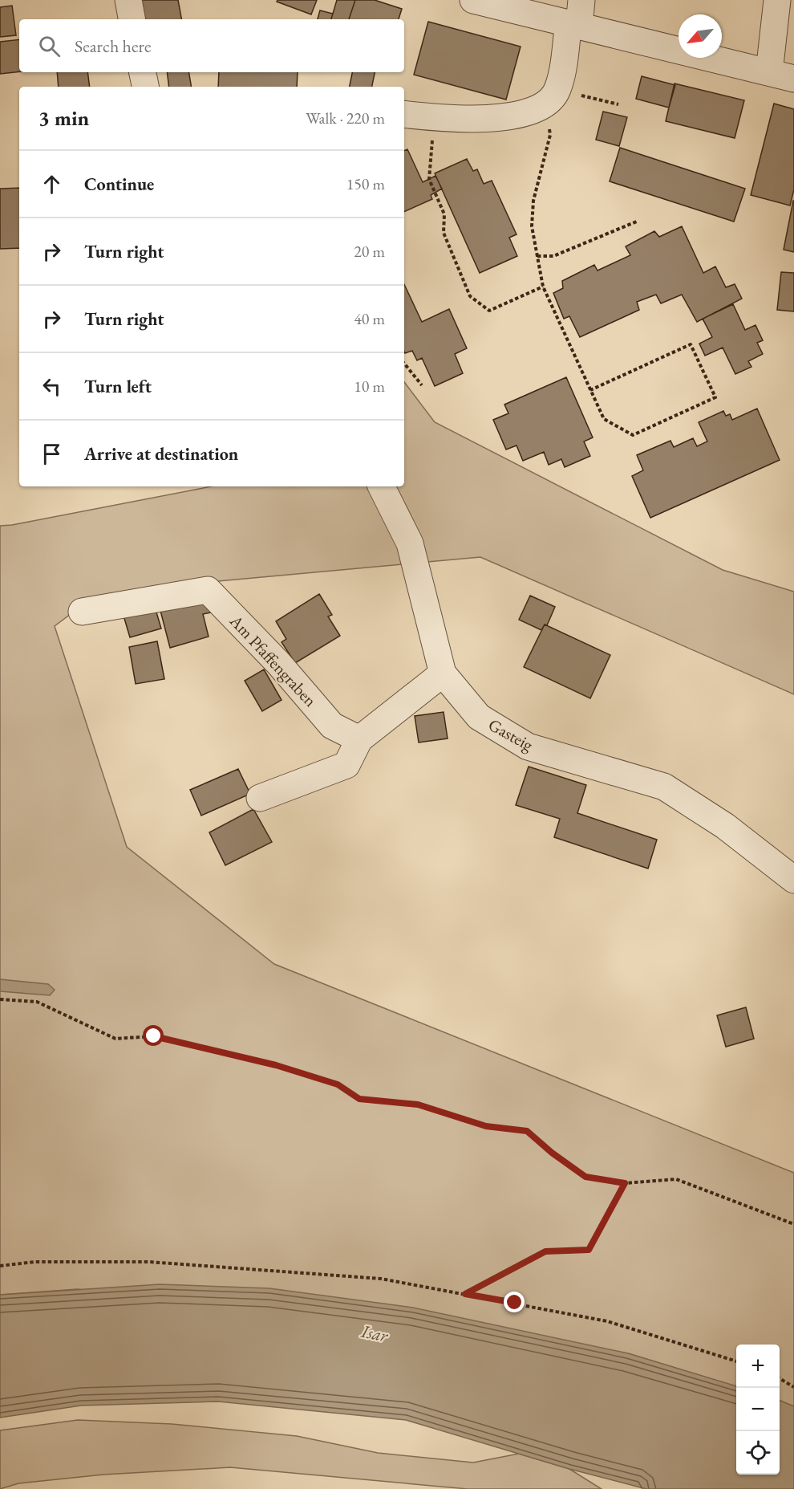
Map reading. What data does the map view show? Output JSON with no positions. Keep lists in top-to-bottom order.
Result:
{
  "streets": {
    "street": ["Am Pfaffengraben", "Gasteig"]
  },
  "water": ["Isar"],
  "north": "bottom left",
  "page": {
    "search": "Search here",
    "heading": ["3 min", "Walk · 220 m"],
    "list": [
      ["Continue", "150 m"],
      ["Turn right", "20 m"],
      ["Turn right", "40 m"],
      ["Turn left", "10 m"],
      "Arrive at destination"
    ],
    "map_buttons": ["+", "−"]
  }
}
